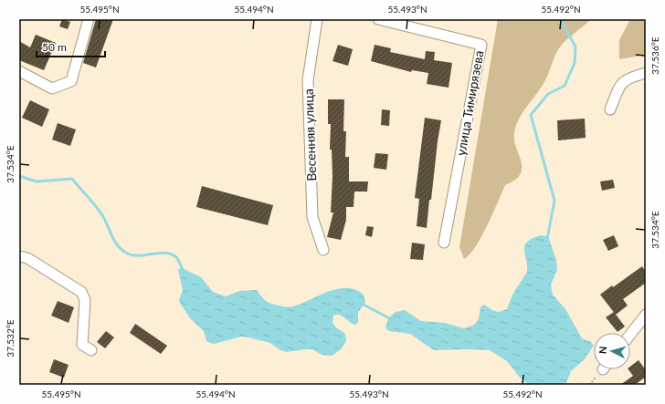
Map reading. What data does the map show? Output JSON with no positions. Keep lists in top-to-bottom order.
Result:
{
  "streets": {
    "street": ["улица Тимирязева", "Весенняя улица"]
  },
  "scale_bar": "50 m",
  "north": "left",
  "coordinates": [
    "55.495°N",
    "55.494°N",
    "55.493°N",
    "55.492°N",
    "37.536°E",
    "37.534°E",
    "37.532°E"
  ]
}
